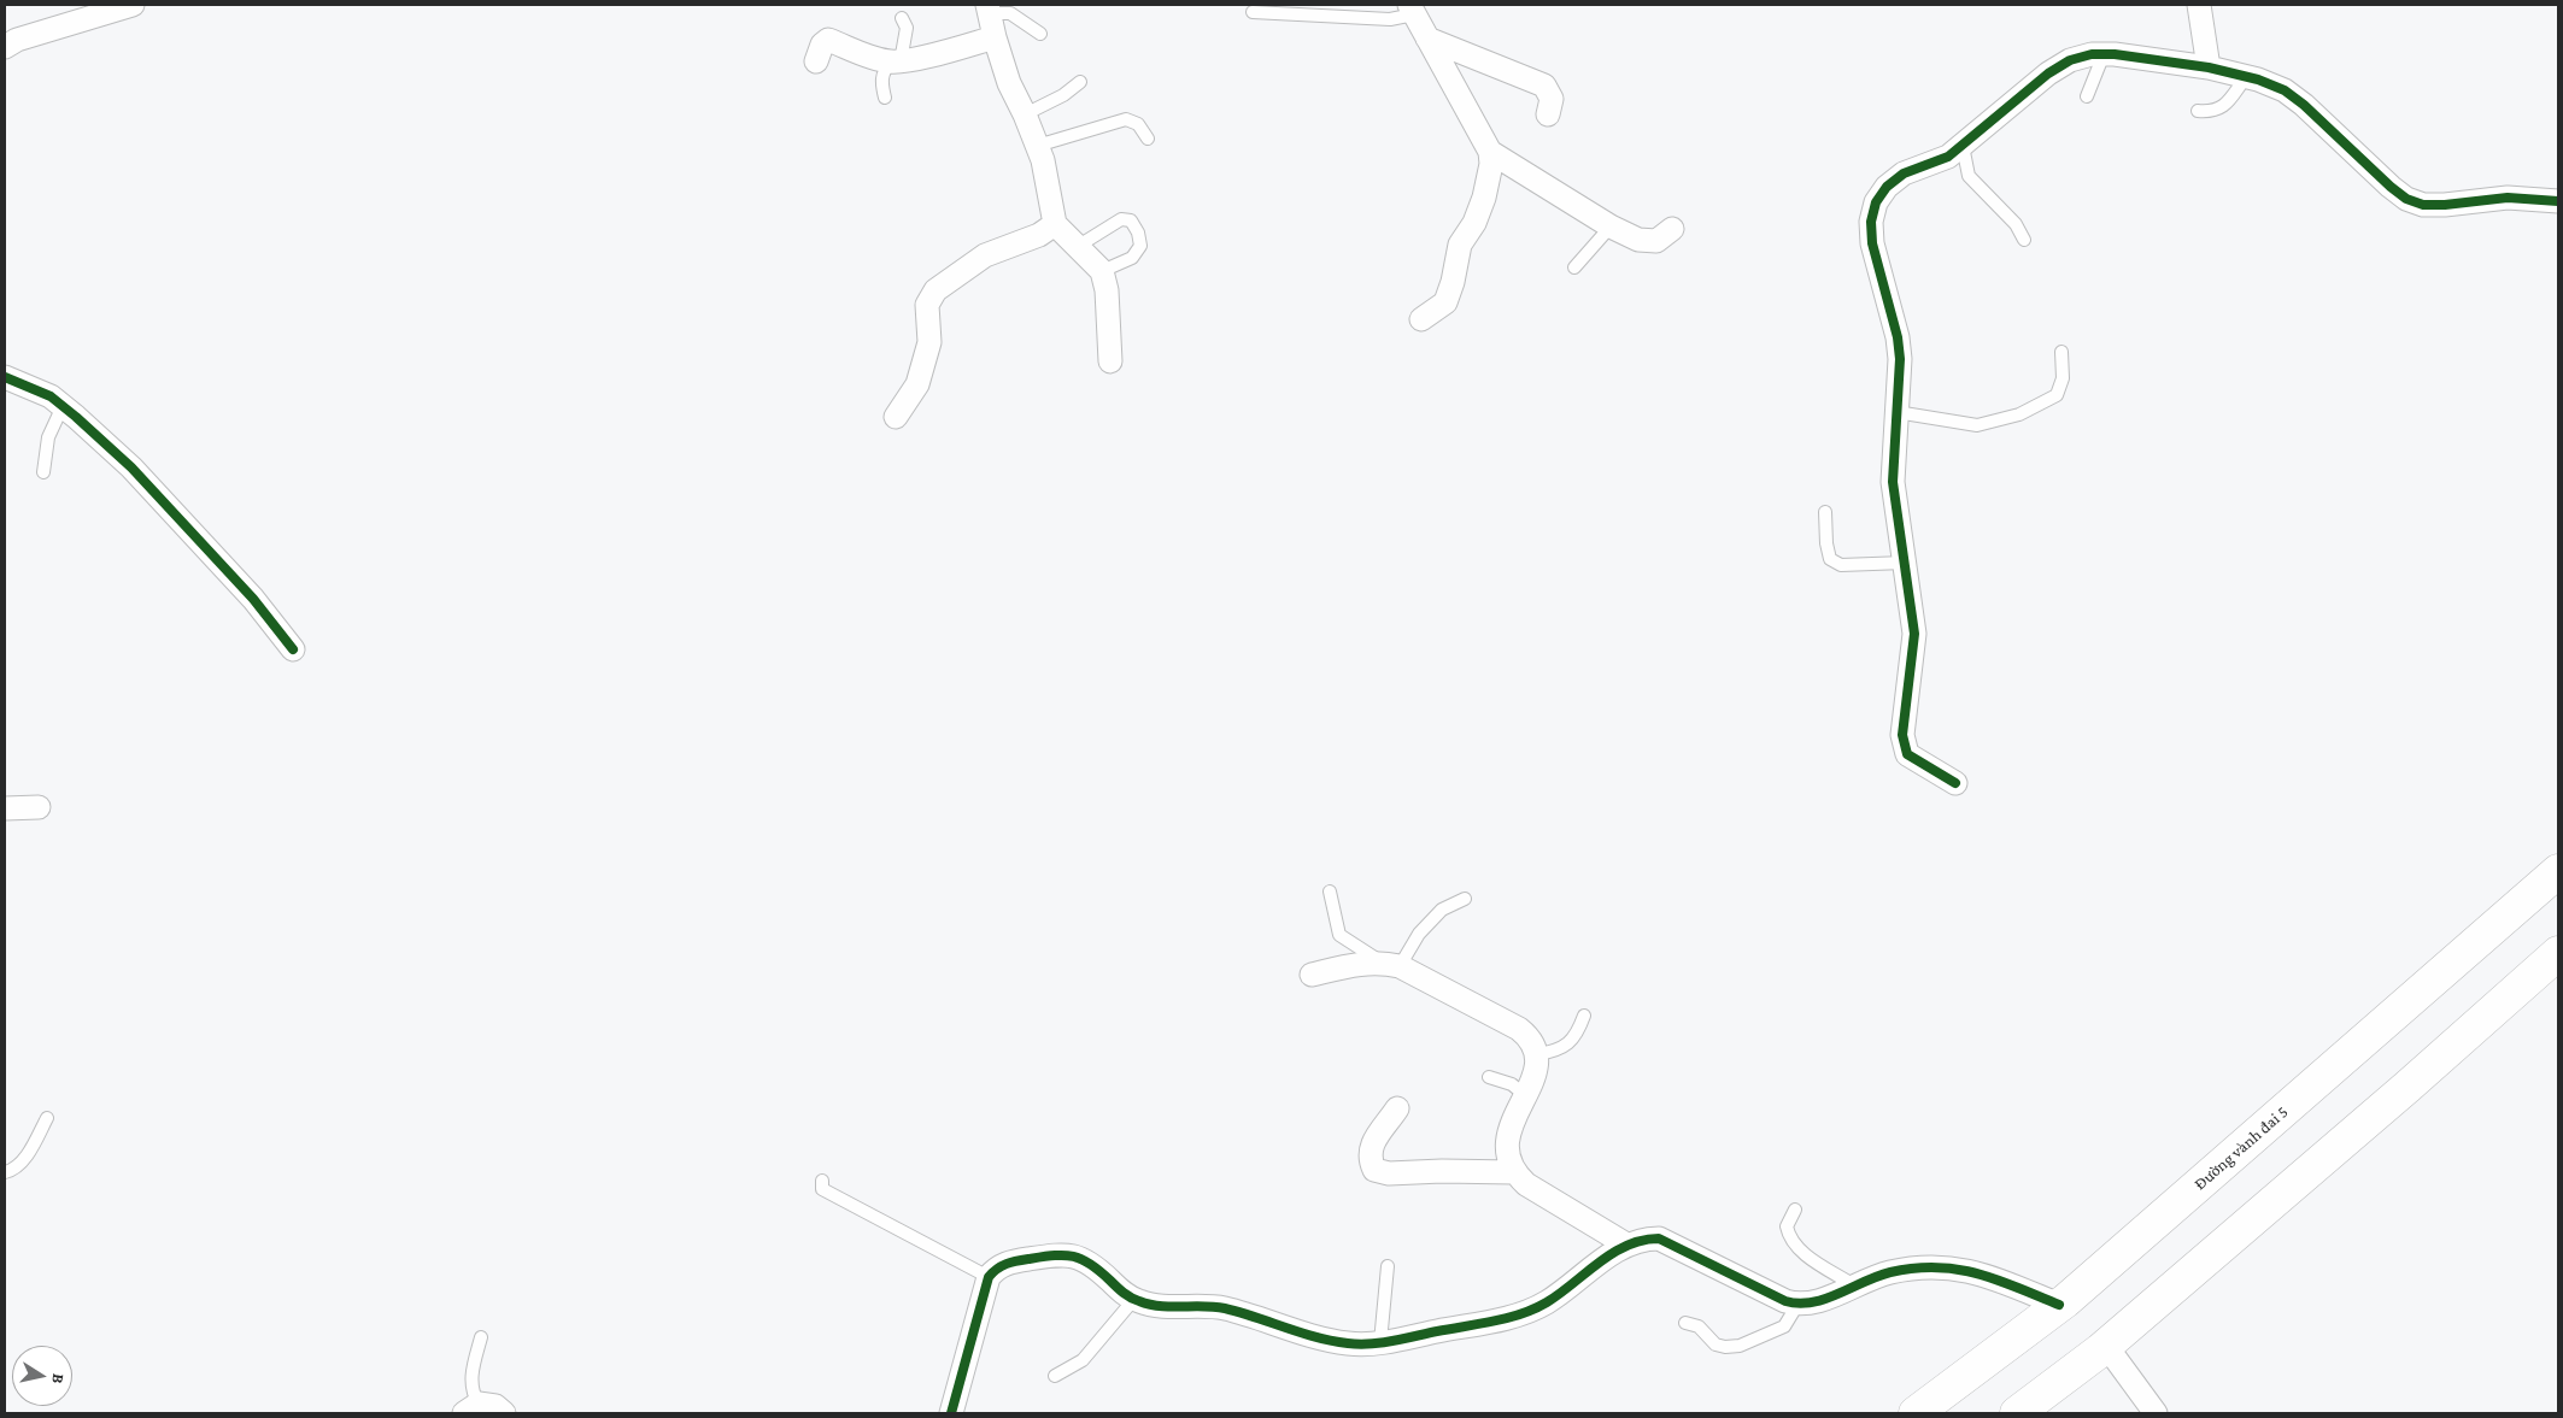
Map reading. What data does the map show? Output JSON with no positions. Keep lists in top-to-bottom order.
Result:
{
  "streets": {
    "main road": ["Đường vành đai 5"]
  },
  "north": "right"
}
